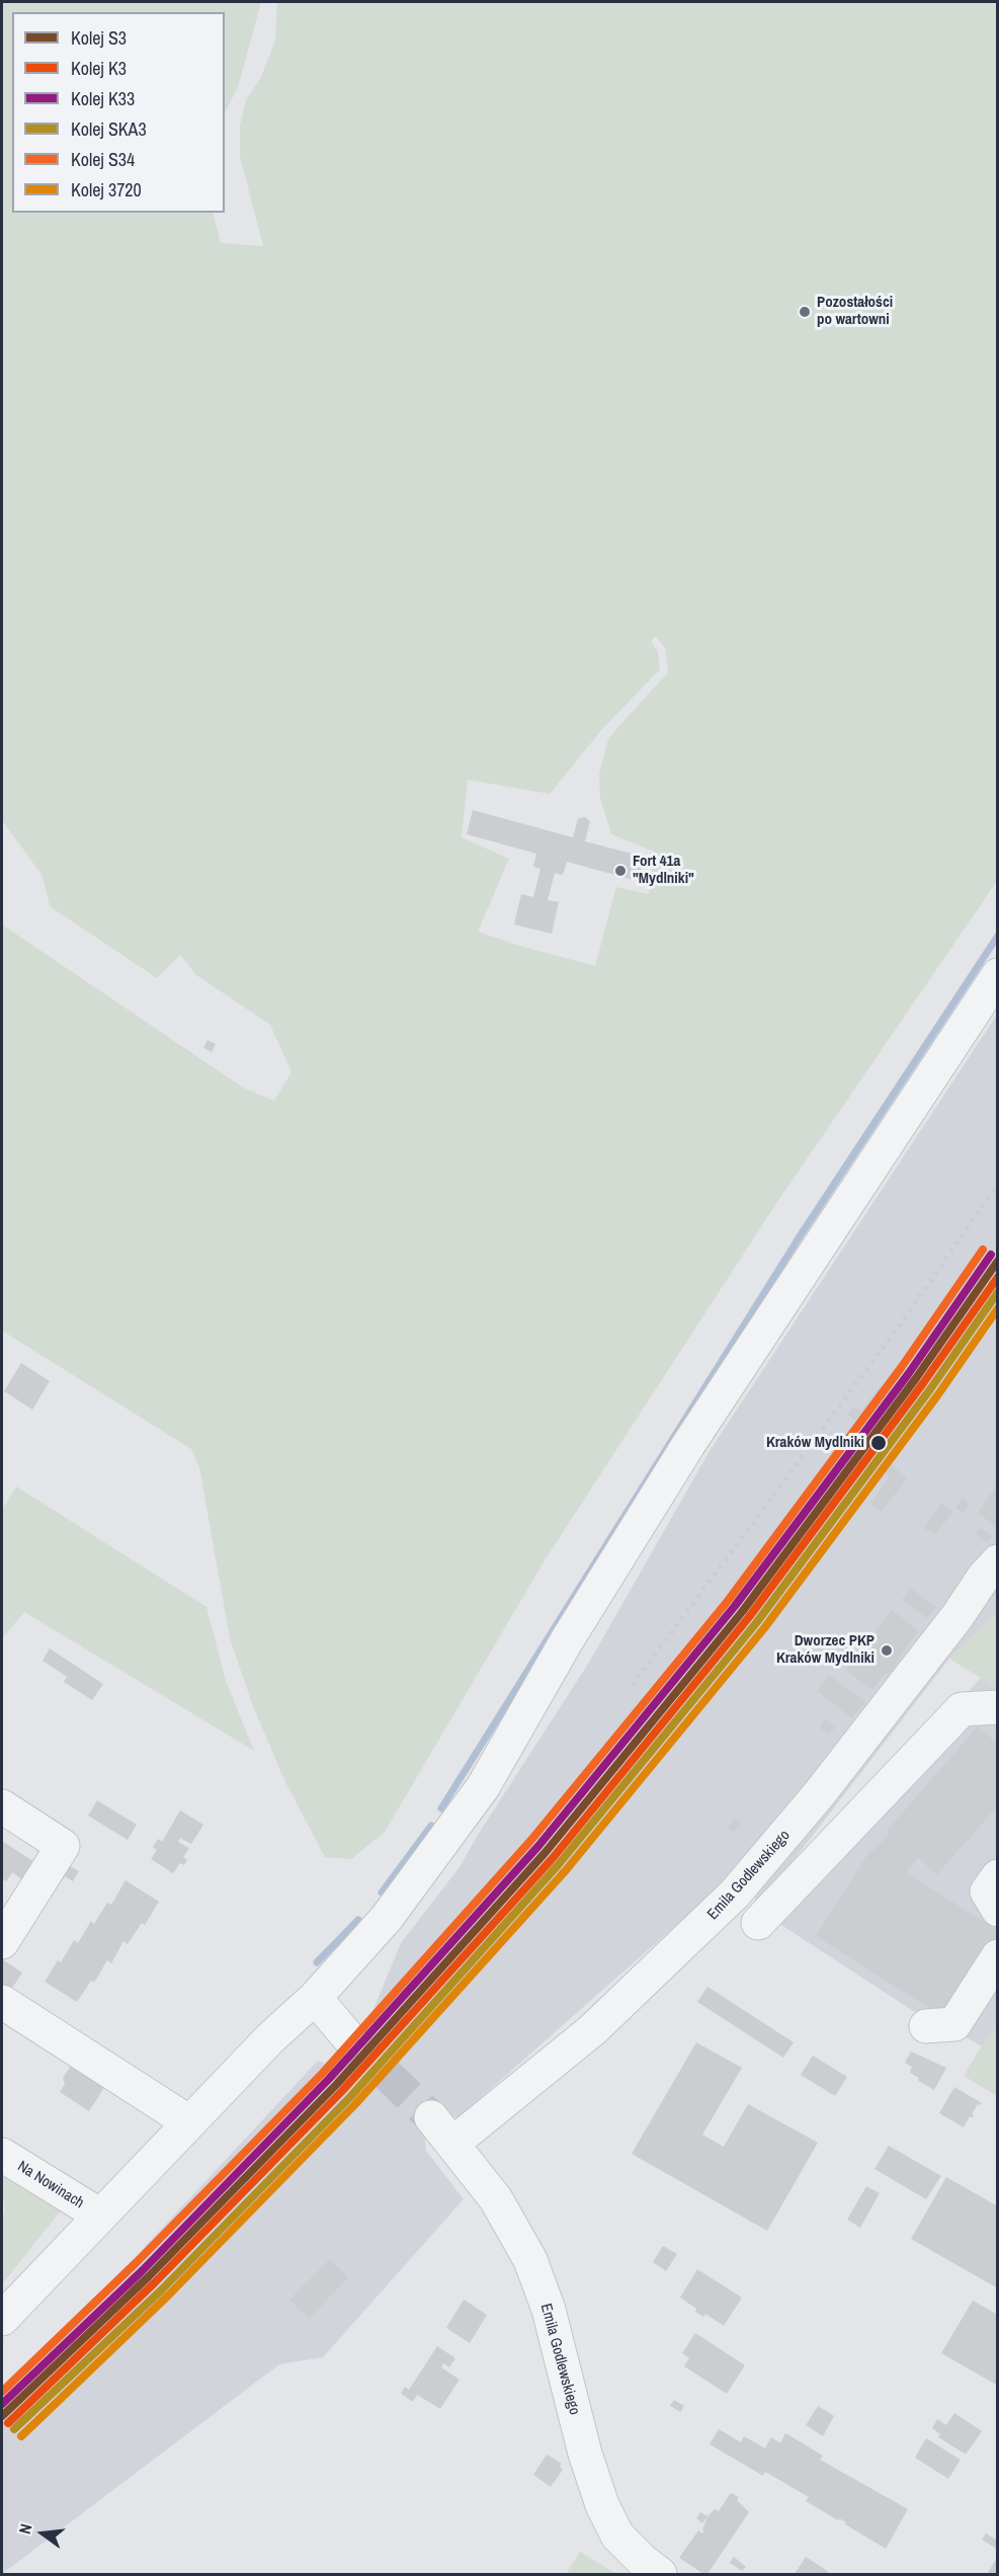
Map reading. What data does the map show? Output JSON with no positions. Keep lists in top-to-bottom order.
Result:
{
  "streets": {
    "street": ["Emila Godlewskiego", "Na Nowinach"]
  },
  "places": [
    "Pozostałości po wartowni",
    "Fort 41a \"Mydlniki\"",
    "Kraków Mydlniki",
    "Dworzec PKP Kraków Mydlniki"
  ],
  "lines": [
    "rail line S34",
    "rail line K33",
    "rail line S3",
    "rail line K3",
    "rail line SKA3",
    "rail line 3720"
  ],
  "legend": [
    "Kolej S3",
    "Kolej K3",
    "Kolej K33",
    "Kolej SKA3",
    "Kolej S34",
    "Kolej 3720"
  ],
  "north": "left"
}
